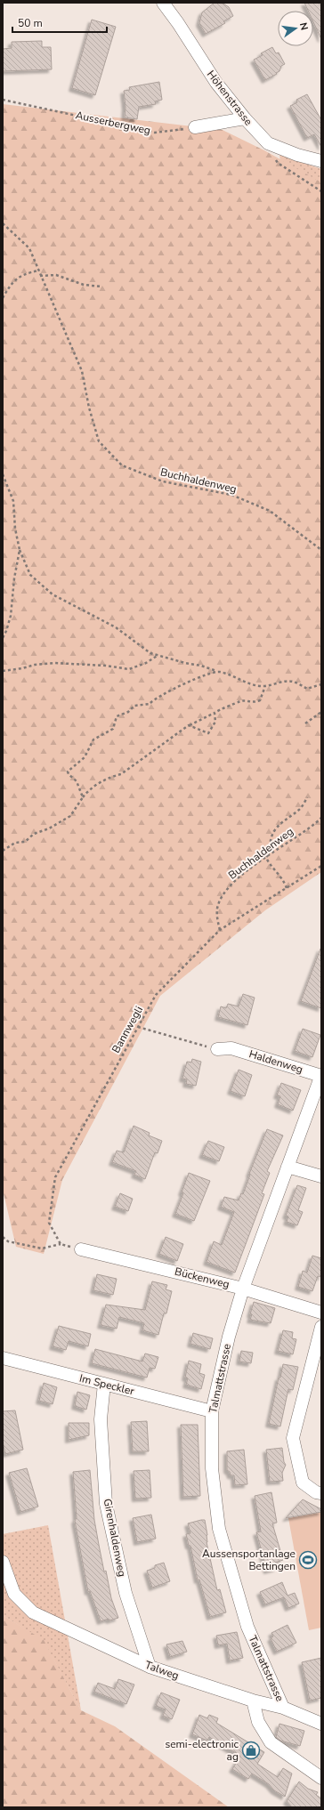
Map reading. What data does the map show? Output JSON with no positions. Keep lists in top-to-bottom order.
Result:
{
  "streets": {
    "street": [
      "Höhenstrasse",
      "Haldenweg",
      "Bückenweg",
      "Talmattstrasse",
      "Im Speckler",
      "Girenhaldenweg",
      "Talweg"
    ],
    "path": ["Ausserbergweg", "Buchhaldenweg", "Bannwegli"]
  },
  "crossings": [
    ["Buchhaldenweg", "Bannwegli"],
    ["Haldenweg", "Talmattstrasse"],
    ["Bückenweg", "Talmattstrasse"],
    ["Talmattstrasse", "Im Speckler"],
    ["Talmattstrasse", "Talweg"],
    ["Im Speckler", "Girenhaldenweg"],
    ["Girenhaldenweg", "Talweg"]
  ],
  "places": {
    "sports": ["Aussensportanlage Bettingen"],
    "shop": ["semi-electronic ag"]
  },
  "scale_bar": "50 m",
  "north": "right"
}
